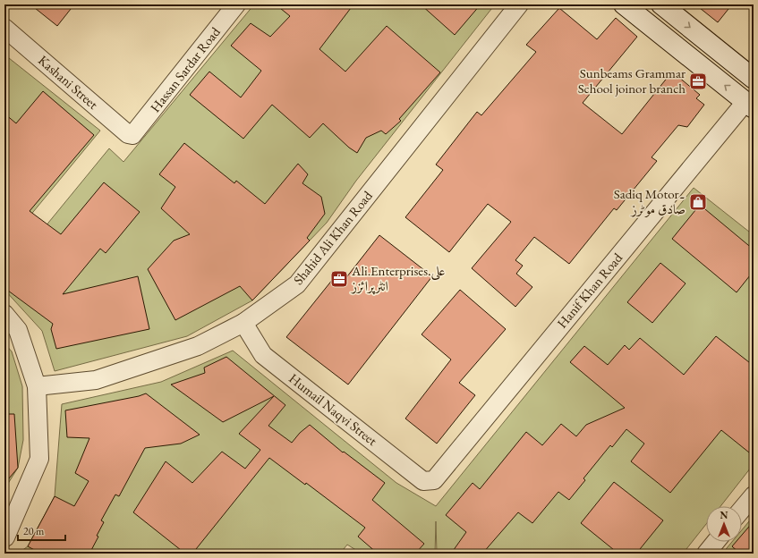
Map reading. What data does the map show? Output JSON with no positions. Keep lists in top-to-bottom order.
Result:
{
  "streets": {
    "street": [
      "Hassan Sardar Road",
      "Kashani Street",
      "Shahid Ali Khan Road",
      "Hanif Khan Road",
      "Humail Naqvi Street"
    ]
  },
  "crossings": [
    ["Hassan Sardar Road", "Kashani Street"],
    ["Shahid Ali Khan Road", "Humail Naqvi Street"],
    ["Hanif Khan Road", "Humail Naqvi Street"]
  ],
  "places": {
    "office": ["Sunbeams Grammar School joinor branch", "Ali.Enterprises.علی انٹرپرائزز"],
    "shop": ["Sadiq Motor۔ صادق موٹرز"]
  },
  "scale_bar": "20 m",
  "north": "top"
}
